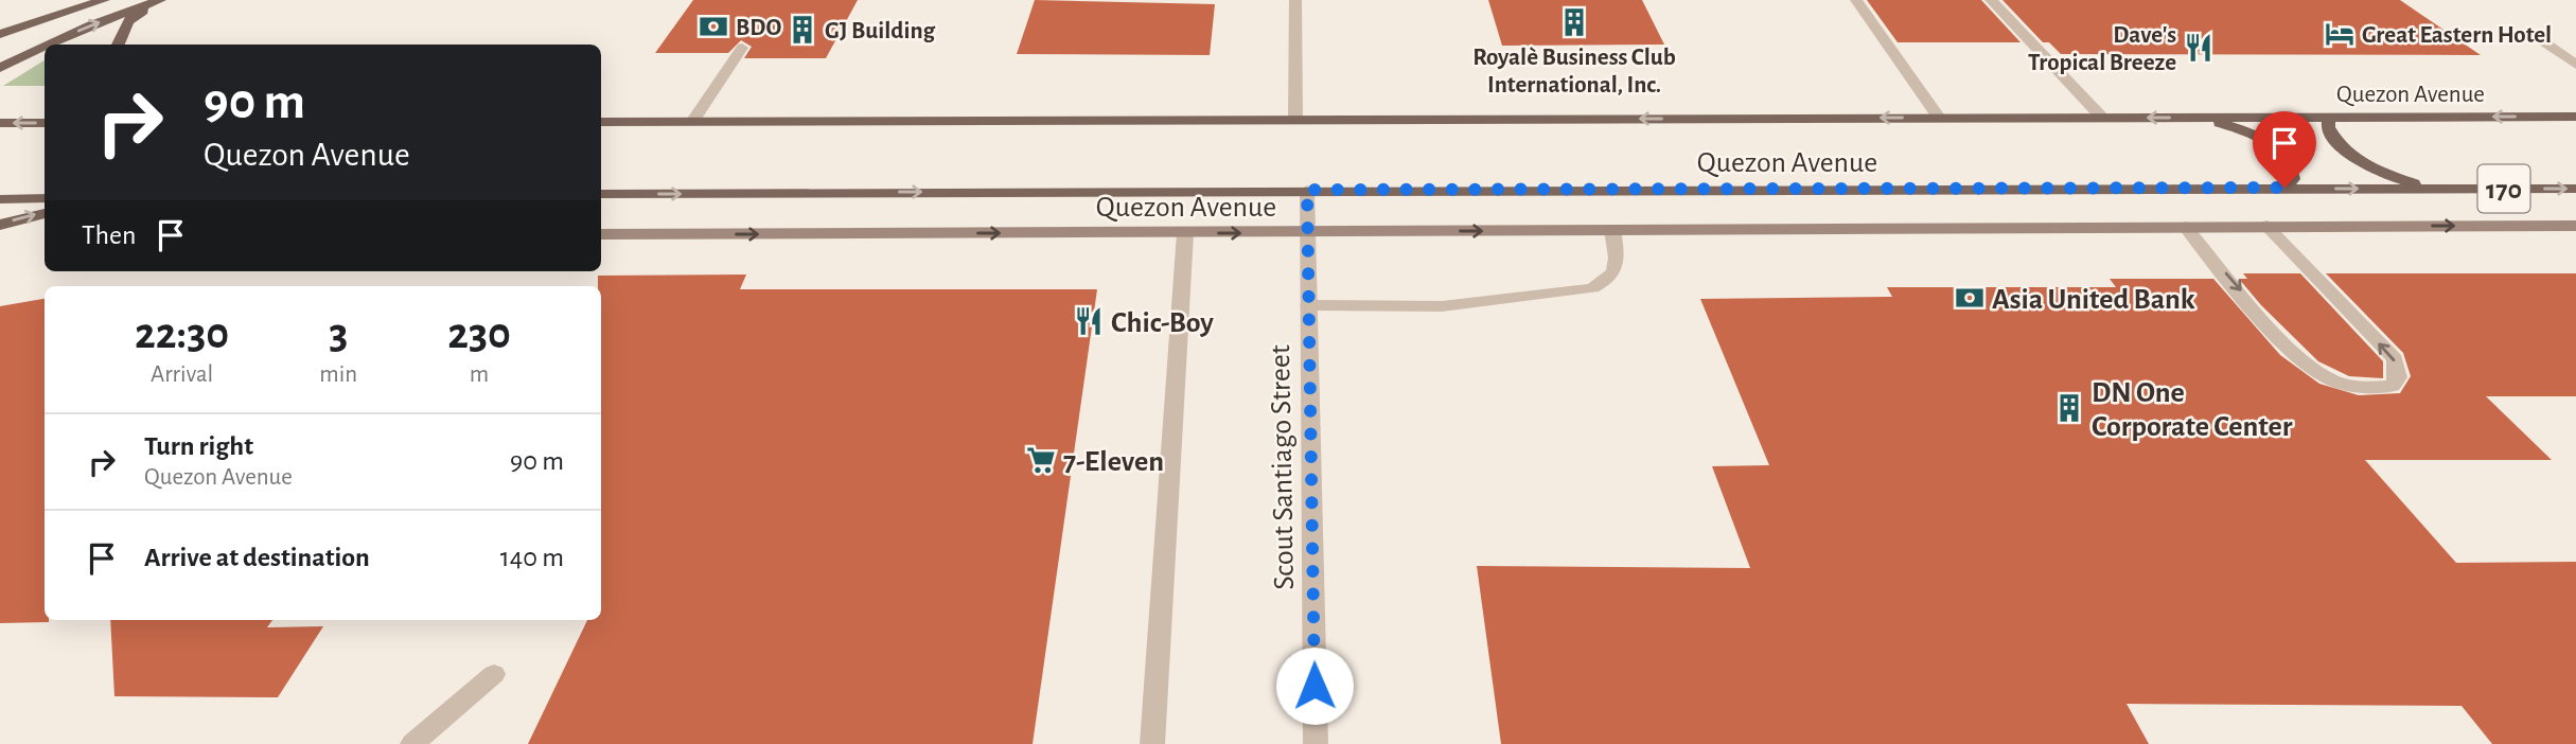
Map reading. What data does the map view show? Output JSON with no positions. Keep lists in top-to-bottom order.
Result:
{
  "streets": {
    "main road": ["Quezon Avenue", "170"],
    "street": ["Scout Santiago Street"]
  },
  "crossings": [
    ["Quezon Avenue", "Scout Santiago Street"]
  ],
  "places": {
    "building": ["Royalè Business Club International, Inc.", "GJ Building", "DN One Corporate Center"],
    "bank": ["BDO", "Asia United Bank"],
    "hotel": ["Great Eastern Hotel"],
    "restaurant": ["Dave's Tropical Breeze", "Chic-Boy"],
    "supermarket": ["7-Eleven"]
  },
  "page": {
    "turn": ["90 m", "Quezon Avenue"],
    "then": "Then",
    "eta": [
      "22:30",
      "Arrival",
      "3",
      "min",
      "230",
      "m"
    ],
    "list": [
      {
        "name": "Turn right",
        "note": "Quezon Avenue",
        "value": "90 m"
      },
      {
        "name": "Arrive at destination",
        "value": "140 m"
      }
    ]
  }
}
